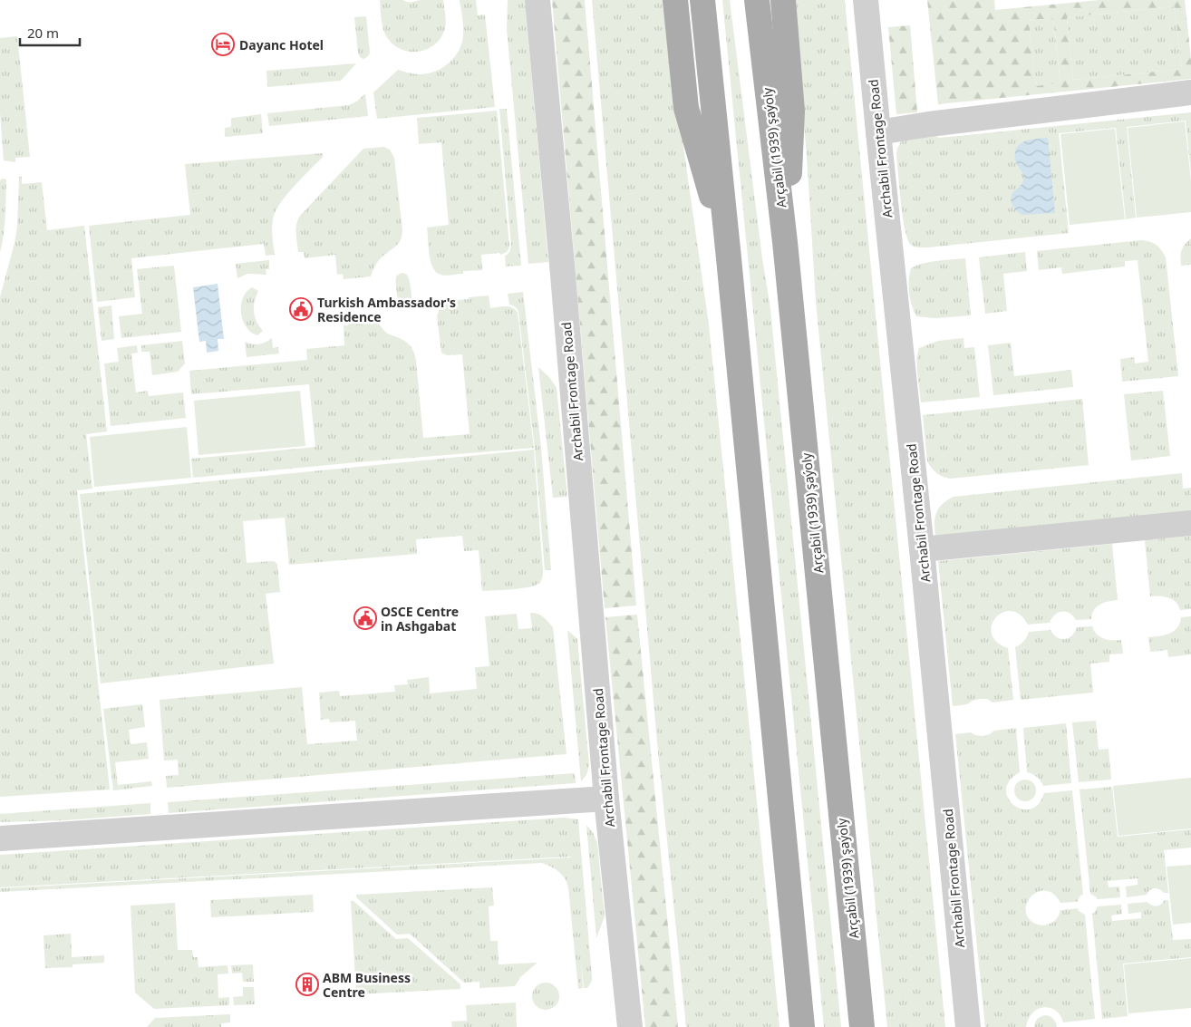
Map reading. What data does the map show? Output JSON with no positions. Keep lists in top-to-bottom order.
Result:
{
  "streets": {
    "main road": ["Arçabil (1939) şaýoly"],
    "street": ["Archabil Frontage Road"]
  },
  "places": {
    "hotel": ["Dayanc Hotel"],
    "public building": ["Turkish Ambassador's Residence", "OSCE Centre in Ashgabat"],
    "building": ["ABM Business Centre"]
  },
  "scale_bar": "20 m"
}
